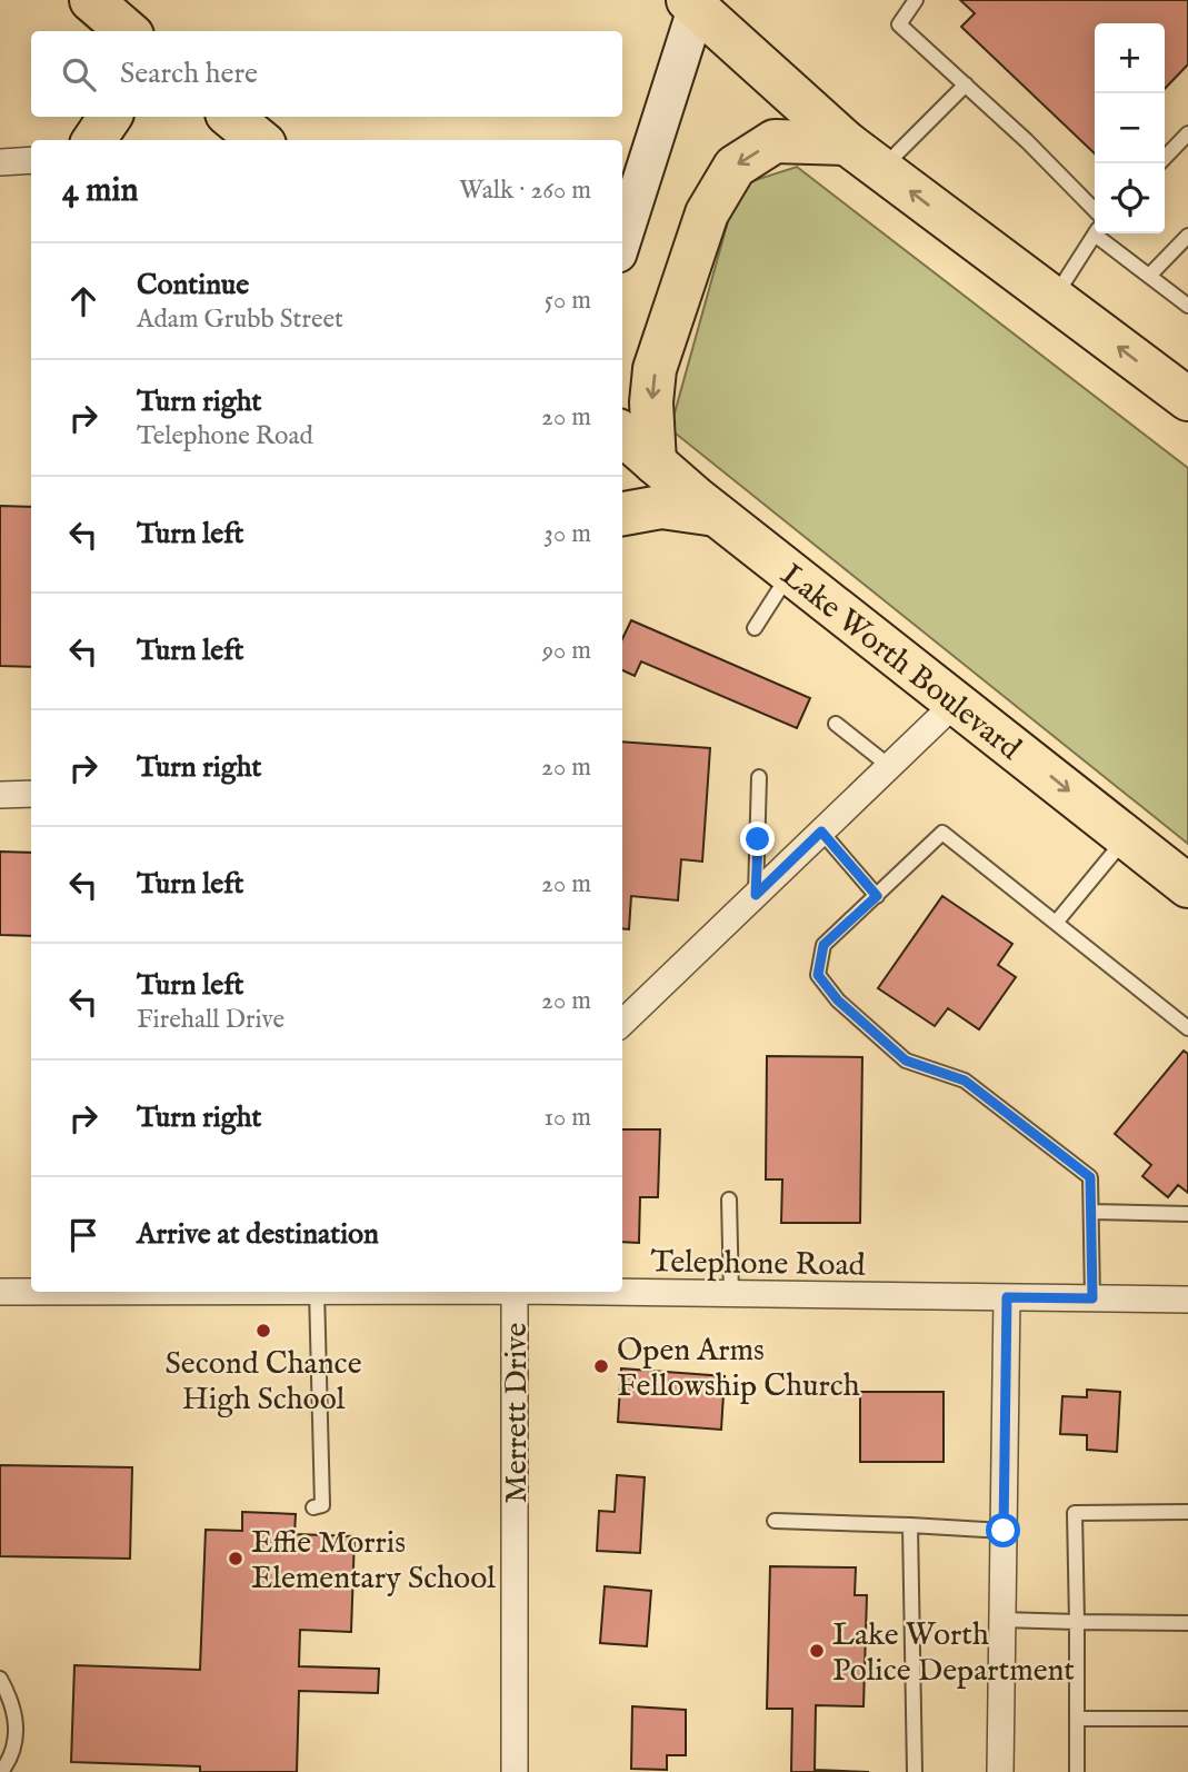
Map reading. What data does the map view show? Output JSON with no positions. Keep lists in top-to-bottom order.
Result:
{
  "streets": {
    "highway": ["Lake Worth Boulevard"],
    "street": ["Telephone Road", "Merrett Drive"]
  },
  "places": [
    "Second Chance High School",
    "Open Arms Fellowship Church",
    "Effie Morris Elementary School",
    "Lake Worth Police Department"
  ],
  "page": {
    "map_buttons": ["+", "−"],
    "search": "Search here",
    "heading": ["4 min", "Walk · 260 m"],
    "list": [
      ["Continue", "Adam Grubb Street", "50 m"],
      ["Turn right", "Telephone Road", "20 m"],
      ["Turn left", "30 m"],
      ["Turn left", "90 m"],
      ["Turn right", "20 m"],
      ["Turn left", "20 m"],
      ["Turn left", "Firehall Drive", "20 m"],
      ["Turn right", "10 m"],
      "Arrive at destination"
    ]
  }
}
